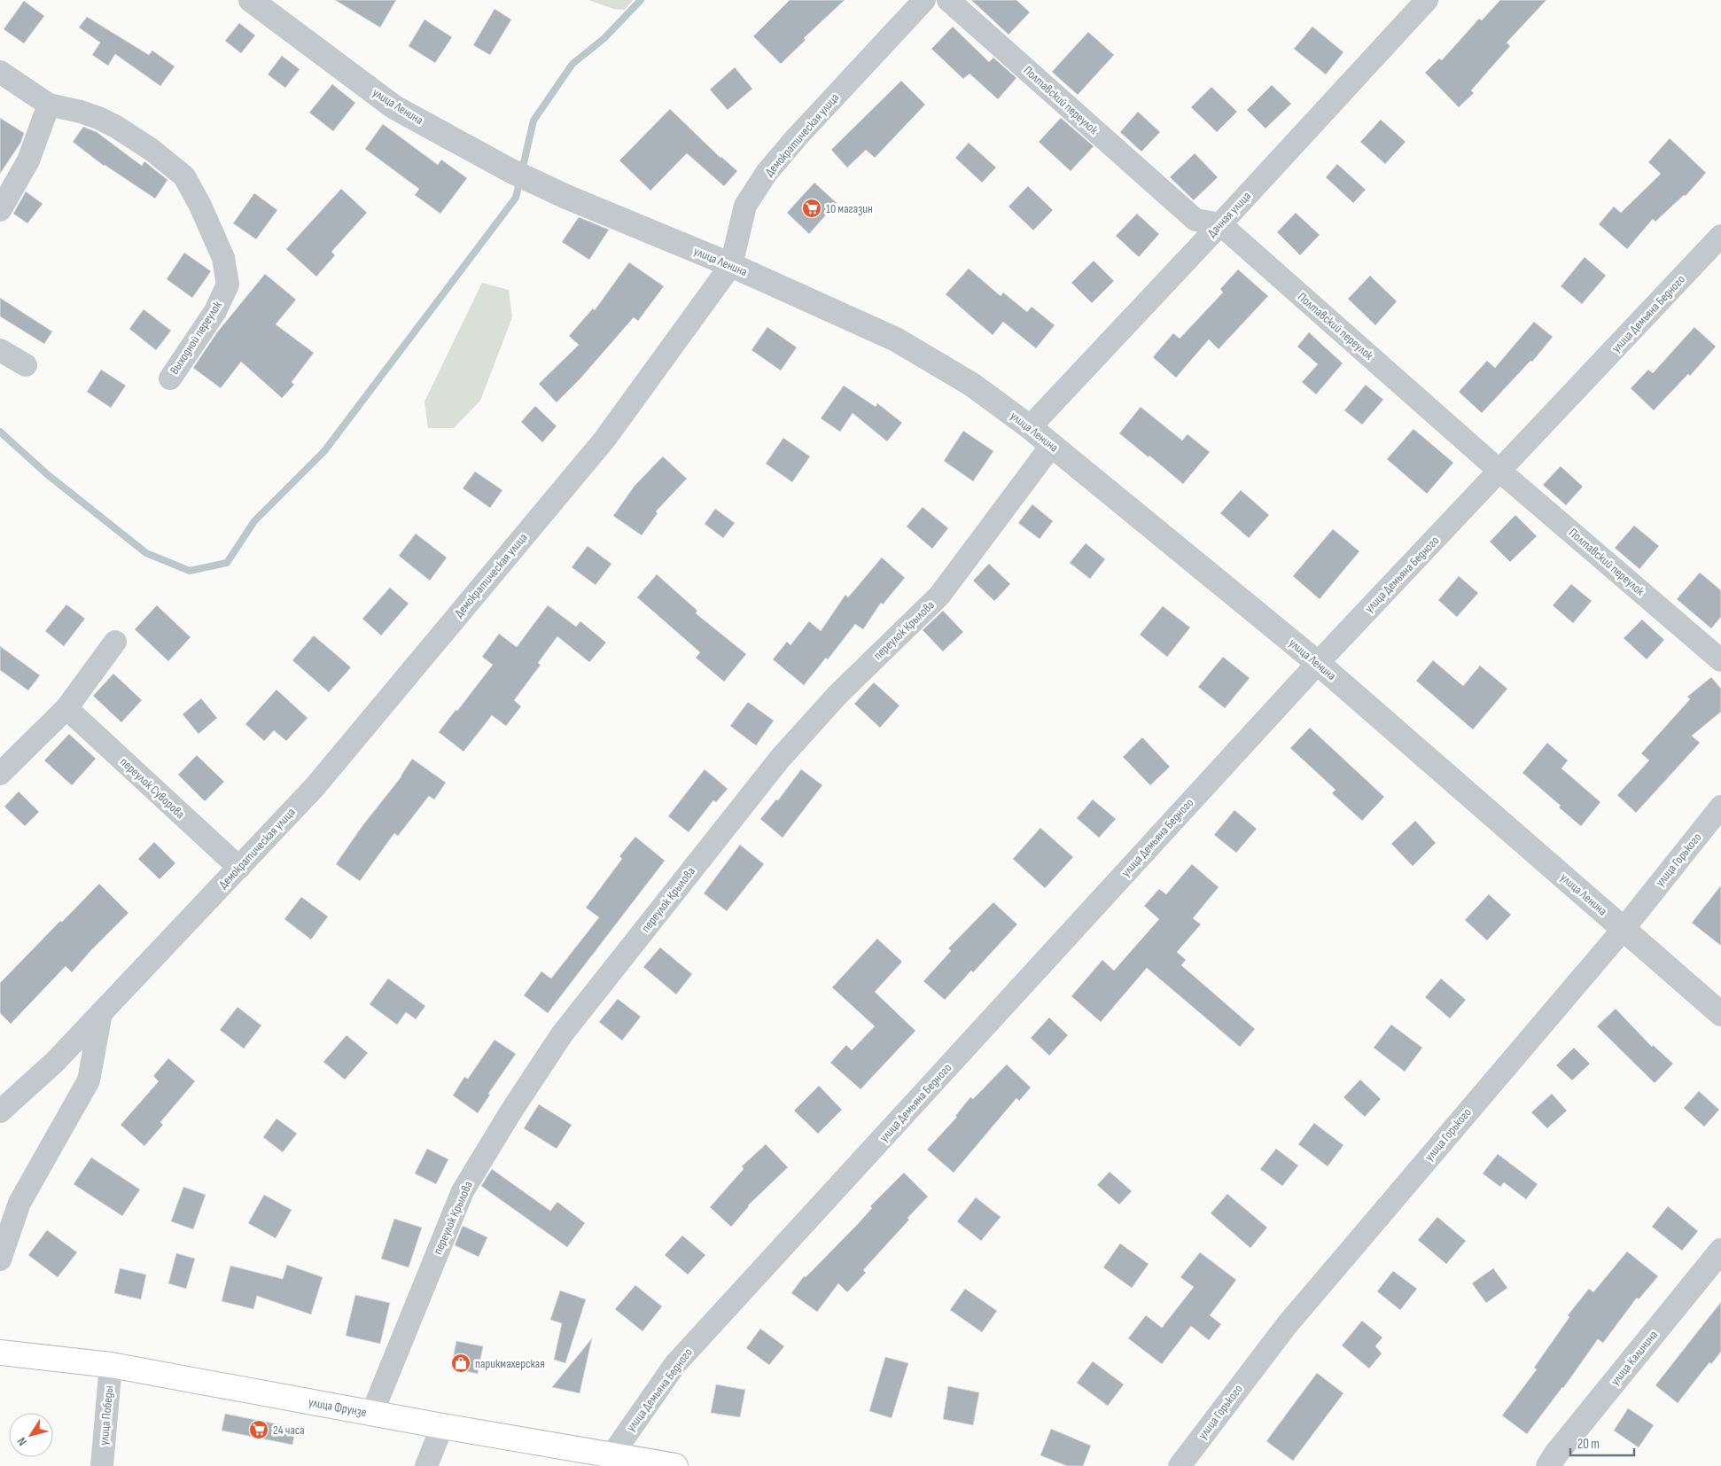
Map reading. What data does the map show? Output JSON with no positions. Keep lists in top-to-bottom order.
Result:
{
  "streets": {
    "main road": ["улица Фрунзе"],
    "street": [
      "Полтавский переулок",
      "улица Ленина",
      "Демократическая улица",
      "Дачная улица",
      "улица Демьяна Бедного",
      "Выходной переулок",
      "переулок Крылова",
      "переулок Суворова",
      "улица Горького",
      "улица Калинина",
      "улица Победы"
    ]
  },
  "crossings": [
    ["Полтавский переулок", "Дачная улица"],
    ["Полтавский переулок", "улица Демьяна Бедного"],
    ["улица Ленина", "Демократическая улица"],
    ["улица Ленина", "Дачная улица"],
    ["улица Ленина", "улица Демьяна Бедного"],
    ["улица Ленина", "переулок Крылова"],
    ["улица Ленина", "улица Горького"],
    ["Демократическая улица", "переулок Суворова"],
    ["улица Демьяна Бедного", "улица Фрунзе"],
    ["переулок Крылова", "улица Фрунзе"],
    ["улица Фрунзе", "улица Победы"]
  ],
  "places": {
    "supermarket": ["10 магазин", "24 часа"],
    "shop": ["парикмахерская"]
  },
  "scale_bar": "20 m",
  "north": "bottom left"
}
